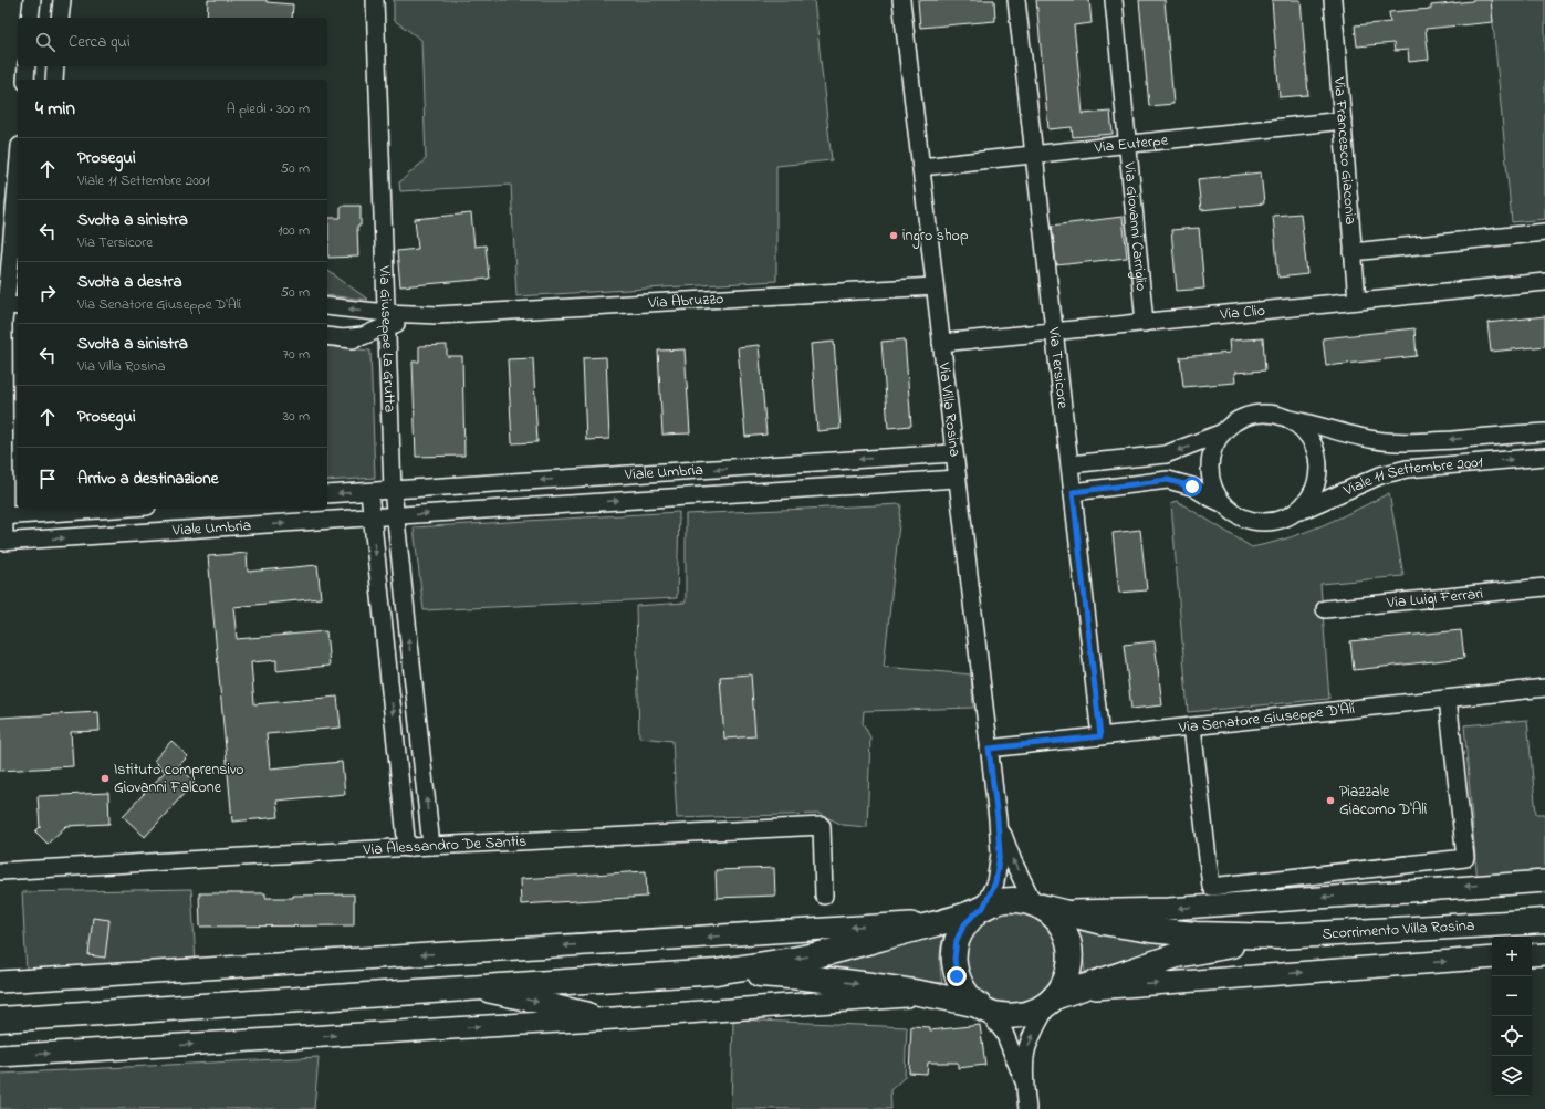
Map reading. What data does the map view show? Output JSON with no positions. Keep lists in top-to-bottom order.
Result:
{
  "streets": {
    "main road": ["Scorrimento Villa Rosina"],
    "street": [
      "Via Euterpe",
      "Via Francesco Giaconia",
      "Via Giovanni Carriglio",
      "Via Abruzzo",
      "Via Clio",
      "Via Giuseppe La Grutta",
      "Via Tersicore",
      "Via Villa Rosina",
      "Viale Umbria",
      "Viale 11 Settembre 2001",
      "Via Luigi Ferrari",
      "Via Senatore Giuseppe D'Alí",
      "Via Alessandro De Santis"
    ]
  },
  "crossings": [
    ["Via Euterpe", "Via Francesco Giaconia"],
    ["Via Euterpe", "Via Giovanni Carriglio"],
    ["Via Euterpe", "Via Tersicore"],
    ["Via Euterpe", "Via Villa Rosina"],
    ["Via Francesco Giaconia", "Via Clio"],
    ["Via Giovanni Carriglio", "Via Clio"],
    ["Via Abruzzo", "Via Giuseppe La Grutta"],
    ["Via Abruzzo", "Via Villa Rosina"],
    ["Via Clio", "Via Tersicore"],
    ["Via Clio", "Via Villa Rosina"],
    ["Via Giuseppe La Grutta", "Viale Umbria"],
    ["Via Giuseppe La Grutta", "Via Alessandro De Santis"],
    ["Via Tersicore", "Via Senatore Giuseppe D'Alí"],
    ["Via Villa Rosina", "Viale Umbria"],
    ["Via Villa Rosina", "Via Senatore Giuseppe D'Alí"],
    ["Via Villa Rosina", "Scorrimento Villa Rosina"]
  ],
  "places": ["ingro shop", "Istituto comprensivo Giovanni Falcone", "Piazzale Giacomo D'Alì"],
  "page": {
    "search": "Cerca qui",
    "heading": ["4 min", "A piedi · 300 m"],
    "list": [
      ["Prosegui", "Viale 11 Settembre 2001", "50 m"],
      ["Svolta a sinistra", "Via Tersicore", "100 m"],
      ["Svolta a destra", "Via Senatore Giuseppe D'Alí", "50 m"],
      ["Svolta a sinistra", "Via Villa Rosina", "70 m"],
      ["Prosegui", "30 m"],
      "Arrivo a destinazione"
    ],
    "map_buttons": ["+", "−"]
  }
}
